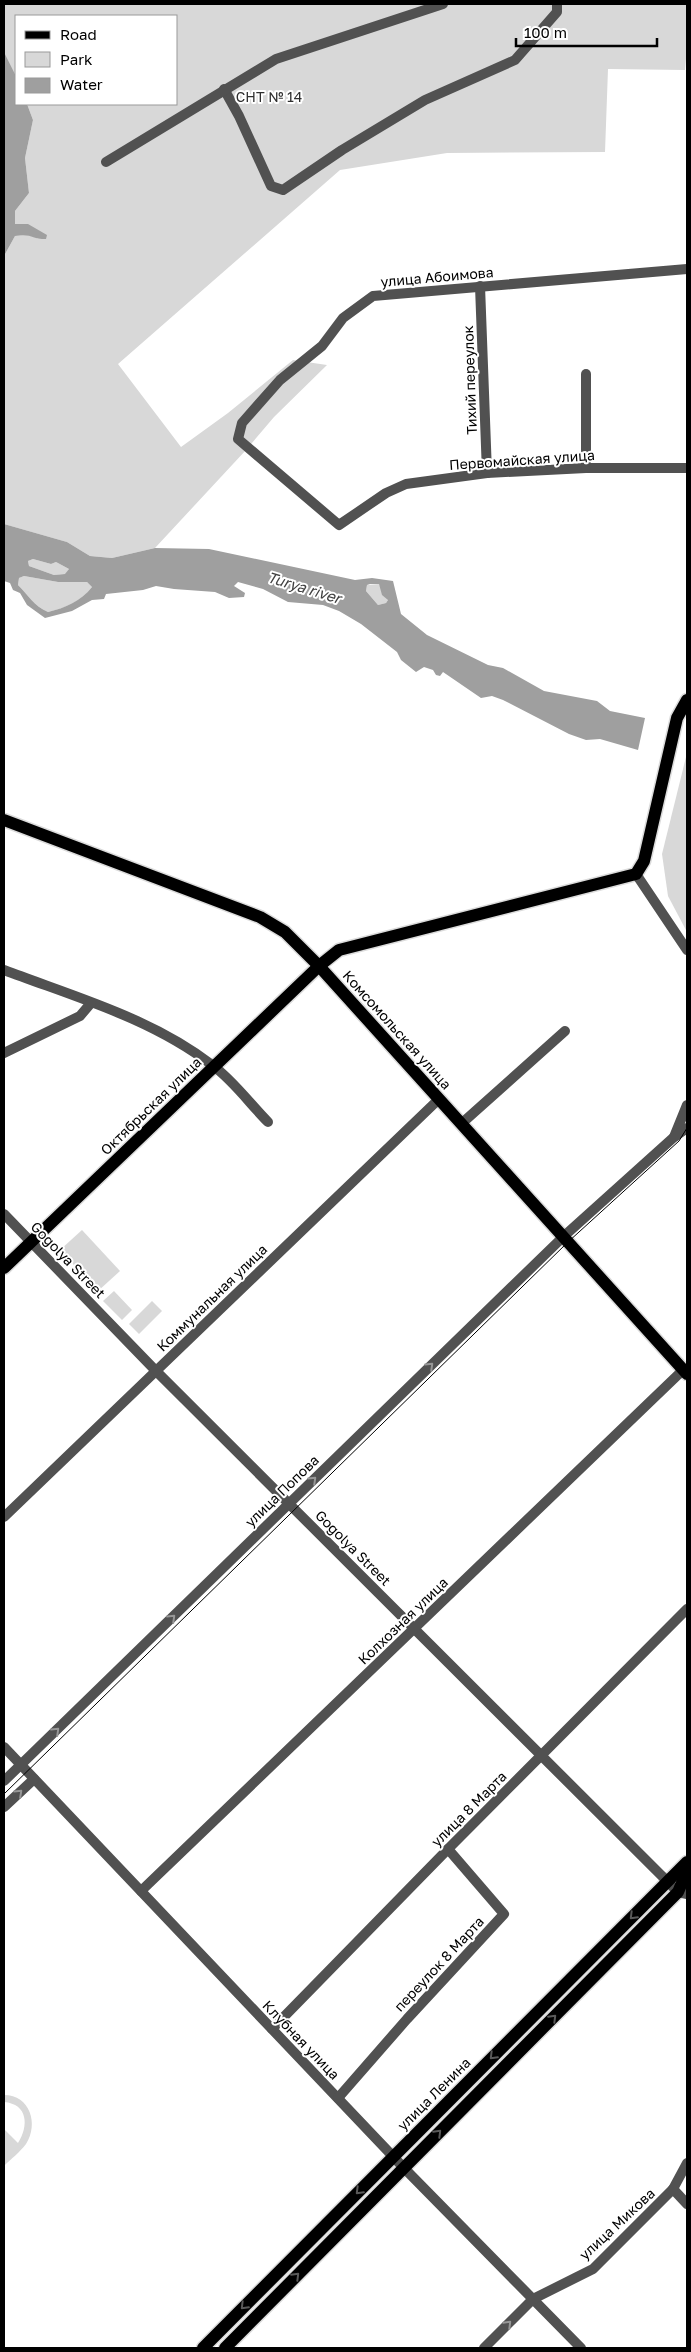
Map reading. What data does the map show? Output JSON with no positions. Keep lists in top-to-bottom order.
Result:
{
  "streets": {
    "main road": ["Комсомольская улица", "Октябрьская улица", "улица Ленина"],
    "street": [
      "улица Абоимова",
      "Тихий переулок",
      "Первомайская улица",
      "Gogolya Street",
      "Коммунальная улица",
      "улица Попова",
      "Колхозная улица",
      "улица 8 Марта",
      "переулок 8 Марта",
      "Клубная улица",
      "улица Микова"
    ]
  },
  "crossings": [
    ["улица Абоимова", "Тихий переулок"],
    ["улица Абоимова", "Первомайская улица"],
    ["Тихий переулок", "Первомайская улица"],
    ["Комсомольская улица", "Октябрьская улица"],
    ["Комсомольская улица", "Коммунальная улица"],
    ["Комсомольская улица", "улица Попова"],
    ["Комсомольская улица", "Колхозная улица"],
    ["Октябрьская улица", "Gogolya Street"],
    ["Gogolya Street", "Коммунальная улица"],
    ["Gogolya Street", "улица Попова"],
    ["Gogolya Street", "Колхозная улица"],
    ["Gogolya Street", "улица 8 Марта"],
    ["Gogolya Street", "улица Ленина"],
    ["улица Попова", "Клубная улица"],
    ["Колхозная улица", "Клубная улица"],
    ["улица 8 Марта", "переулок 8 Марта"],
    ["улица 8 Марта", "Клубная улица"],
    ["переулок 8 Марта", "Клубная улица"],
    ["Клубная улица", "улица Ленина"],
    ["Клубная улица", "улица Микова"]
  ],
  "one_way": ["улица Попова"],
  "water": ["Turya river"],
  "parks": ["СНТ № 14"],
  "legend": ["Road", "Park", "Water"],
  "scale_bar": "100 m"
}
